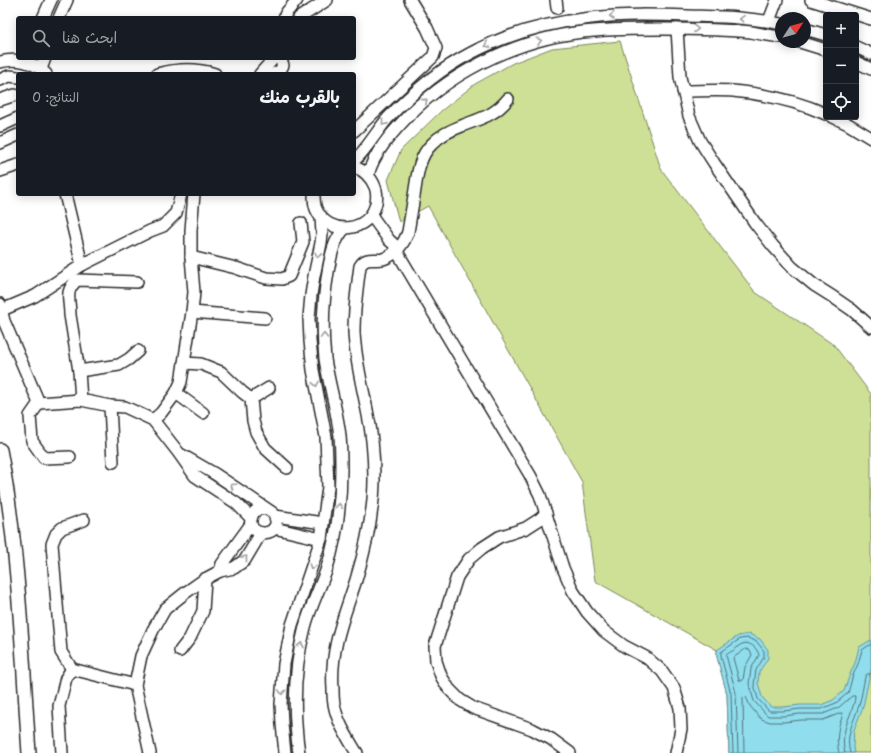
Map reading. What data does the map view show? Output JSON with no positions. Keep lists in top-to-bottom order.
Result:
{
  "north": "top right",
  "page": {
    "map_buttons": ["+", "−"],
    "search": "ابحث هنا",
    "heading": ["بالقرب منك", "النتائج: 0"]
  }
}
